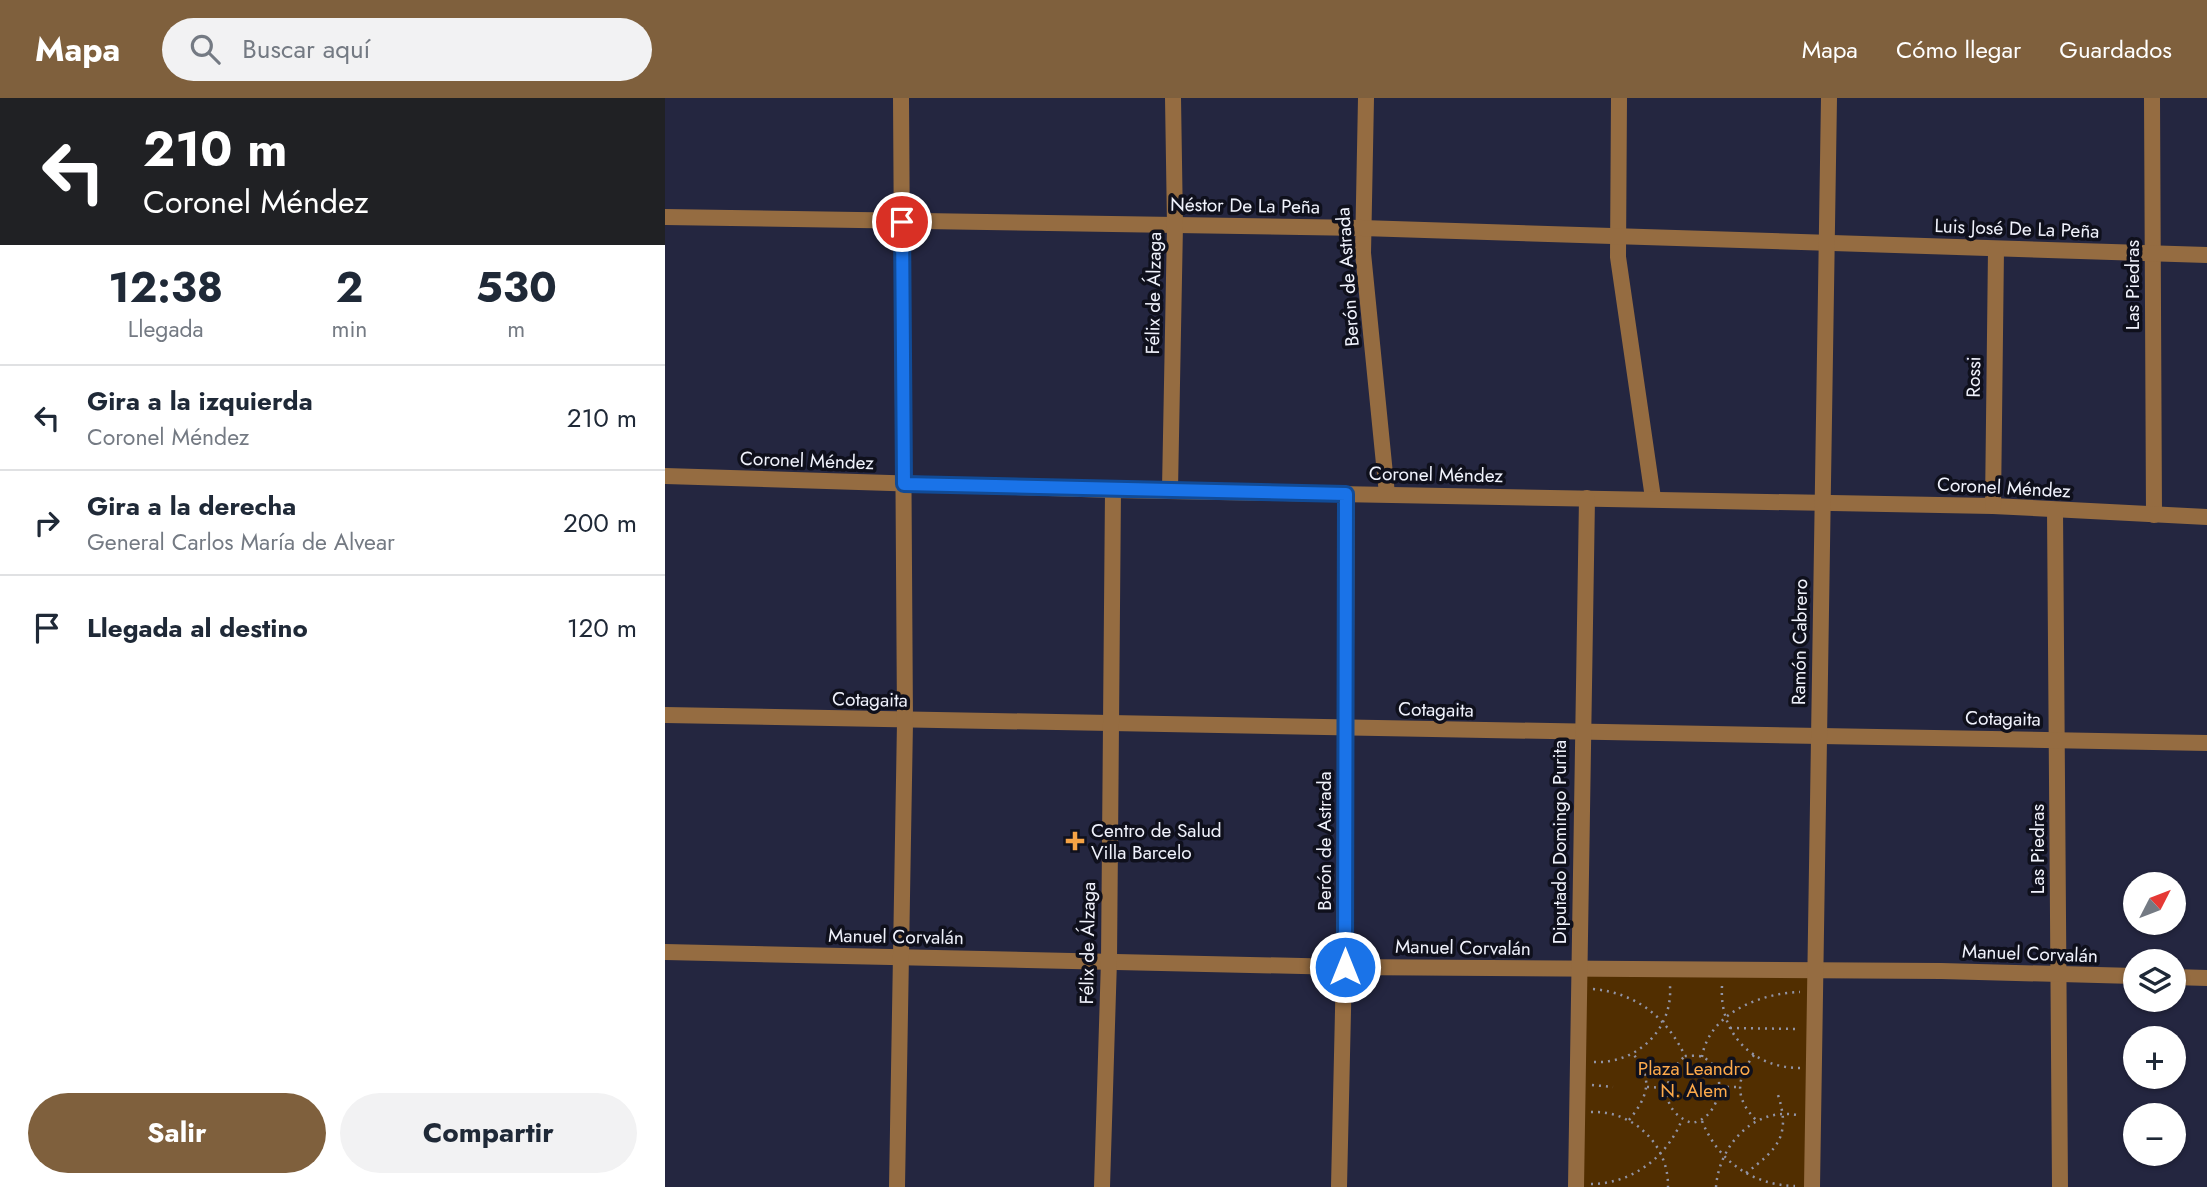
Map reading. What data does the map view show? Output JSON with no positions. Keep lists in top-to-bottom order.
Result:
{
  "streets": {
    "street": [
      "Néstor De La Peña",
      "Luis José De La Peña",
      "Berón de Astrada",
      "Las Piedras",
      "Félix de Álzaga",
      "Rossi",
      "Coronel Méndez",
      "Ramón Cabrero",
      "Cotagaita",
      "Diputado Domingo Purita",
      "Manuel Corvalán"
    ]
  },
  "crossings": [
    ["Néstor De La Peña", "Luis José De La Peña"],
    ["Néstor De La Peña", "Berón de Astrada"],
    ["Néstor De La Peña", "Félix de Álzaga"],
    ["Néstor De La Peña", "Ramón Cabrero"],
    ["Luis José De La Peña", "Las Piedras"],
    ["Luis José De La Peña", "Rossi"],
    ["Luis José De La Peña", "Ramón Cabrero"],
    ["Berón de Astrada", "Coronel Méndez"],
    ["Berón de Astrada", "Cotagaita"],
    ["Berón de Astrada", "Manuel Corvalán"],
    ["Las Piedras", "Coronel Méndez"],
    ["Las Piedras", "Cotagaita"],
    ["Las Piedras", "Manuel Corvalán"],
    ["Félix de Álzaga", "Coronel Méndez"],
    ["Félix de Álzaga", "Cotagaita"],
    ["Félix de Álzaga", "Manuel Corvalán"],
    ["Rossi", "Coronel Méndez"],
    ["Coronel Méndez", "Ramón Cabrero"],
    ["Coronel Méndez", "Diputado Domingo Purita"],
    ["Ramón Cabrero", "Cotagaita"],
    ["Ramón Cabrero", "Manuel Corvalán"],
    ["Cotagaita", "Diputado Domingo Purita"],
    ["Diputado Domingo Purita", "Manuel Corvalán"]
  ],
  "parks": ["Plaza Leandro N. Alem"],
  "places": {
    "health": ["Centro de Salud Villa Barcelo"]
  },
  "north": "top right",
  "page": {
    "header": "Mapa",
    "search": "Buscar aquí",
    "nav": ["Mapa", "Cómo llegar", "Guardados"],
    "turn": ["210 m", "Coronel Méndez"],
    "eta": [
      "12:38",
      "Llegada",
      "2",
      "min",
      "530",
      "m"
    ],
    "list": [
      {
        "name": "Gira a la izquierda",
        "note": "Coronel Méndez",
        "value": "210 m"
      },
      {
        "name": "Gira a la derecha",
        "note": "General Carlos María de Alvear",
        "value": "200 m"
      },
      {
        "name": "Llegada al destino",
        "value": "120 m"
      }
    ],
    "map_buttons": ["+", "−"],
    "buttons": ["Salir", "Compartir"]
  }
}
